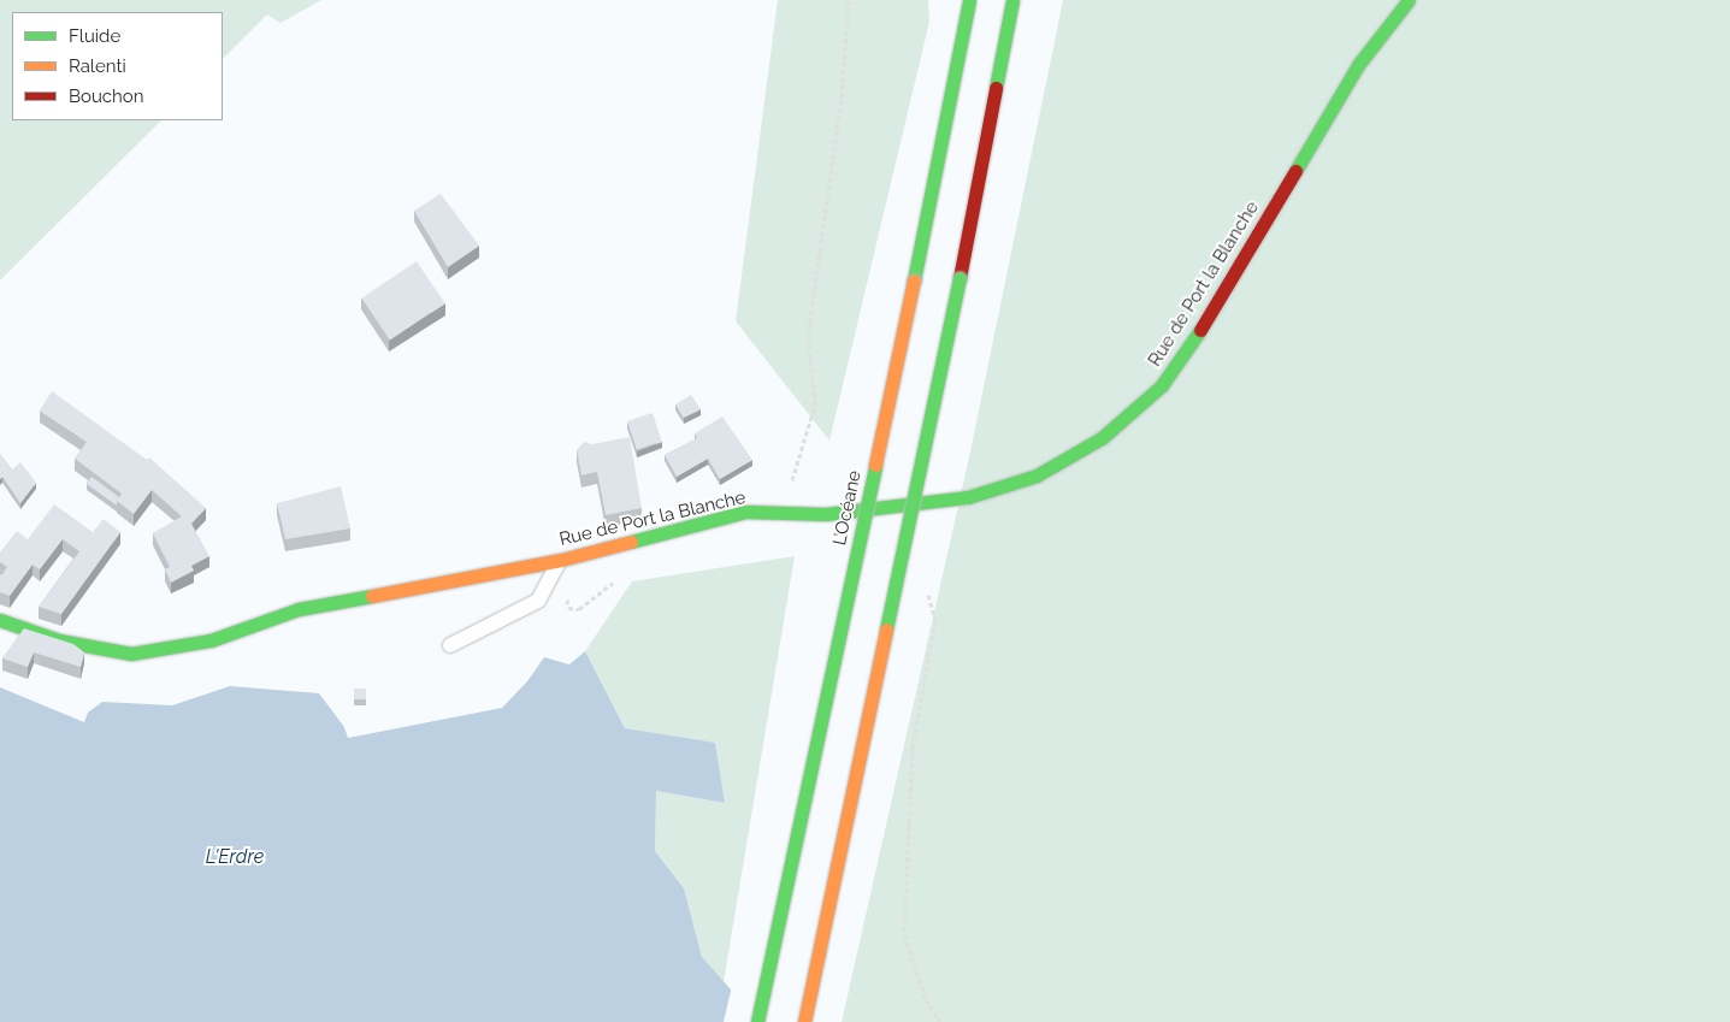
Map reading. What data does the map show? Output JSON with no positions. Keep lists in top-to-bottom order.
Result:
{
  "streets": {
    "main road": ["Rue de Port la Blanche", "L’Océane"]
  },
  "water": ["L'Erdre"],
  "legend": ["Fluide", "Ralenti", "Bouchon"]
}
